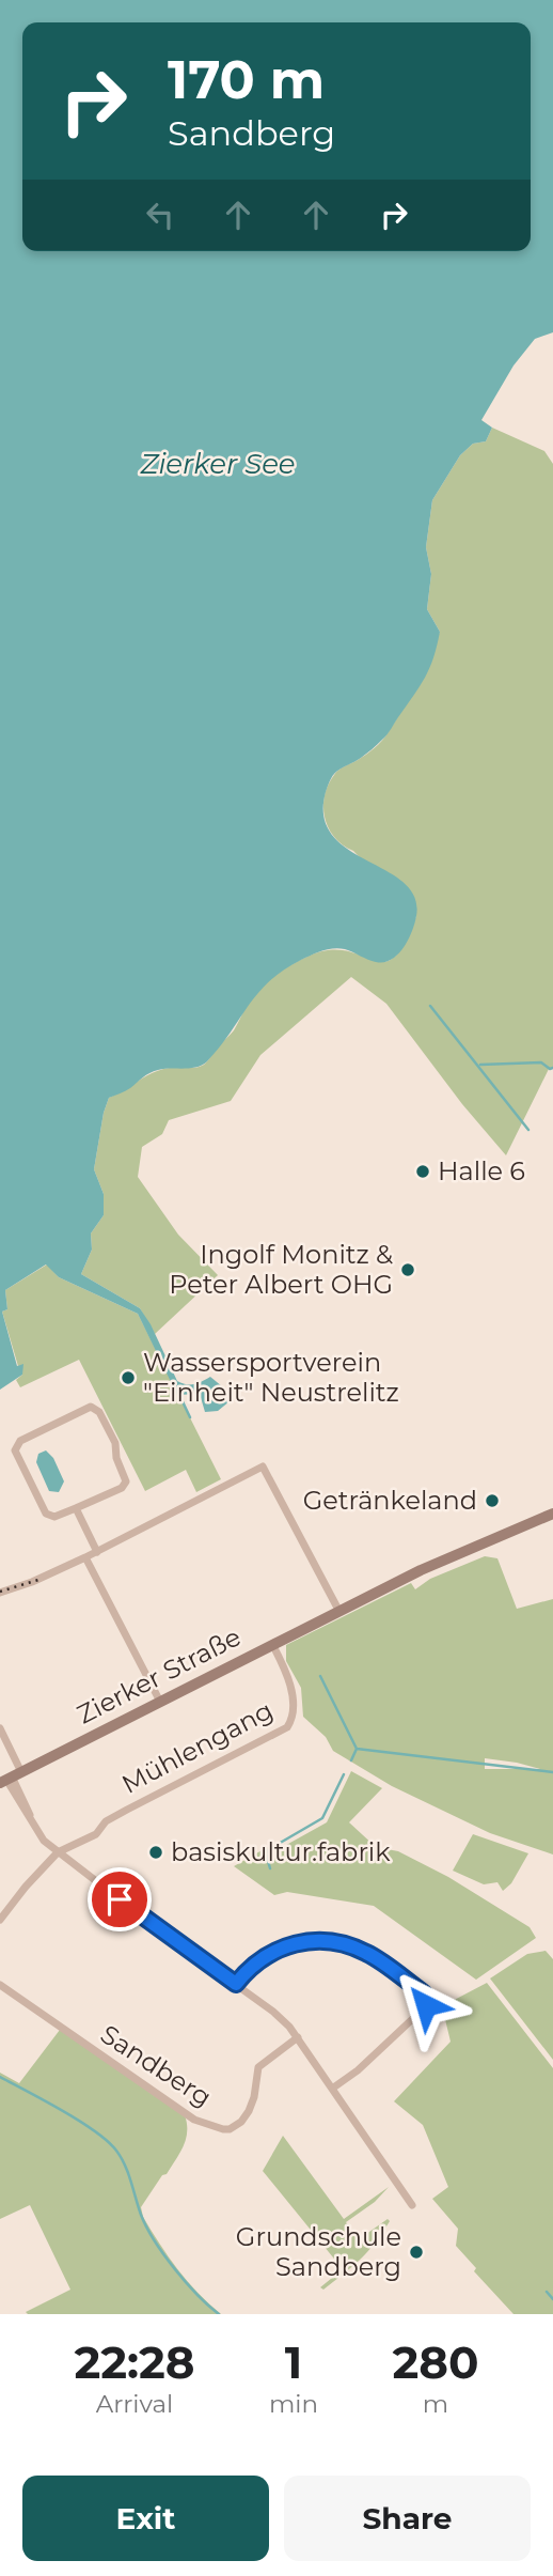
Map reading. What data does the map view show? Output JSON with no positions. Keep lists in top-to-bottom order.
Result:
{
  "streets": {
    "main road": ["Zierker Straße"],
    "street": ["Mühlengang", "Sandberg"]
  },
  "crossings": [
    ["Zierker Straße", "Mühlengang"]
  ],
  "water": ["Zierker See"],
  "places": [
    "Halle 6",
    "Ingolf Monitz & Peter Albert OHG",
    "Wassersportverein \"Einheit\" Neustrelitz",
    "Getränkeland",
    "basiskultur.fabrik",
    "Grundschule Sandberg"
  ],
  "page": {
    "turn": ["170 m", "Sandberg"],
    "eta": [
      "22:28",
      "Arrival",
      "1",
      "min",
      "280",
      "m"
    ],
    "buttons": ["Exit", "Share"]
  }
}
